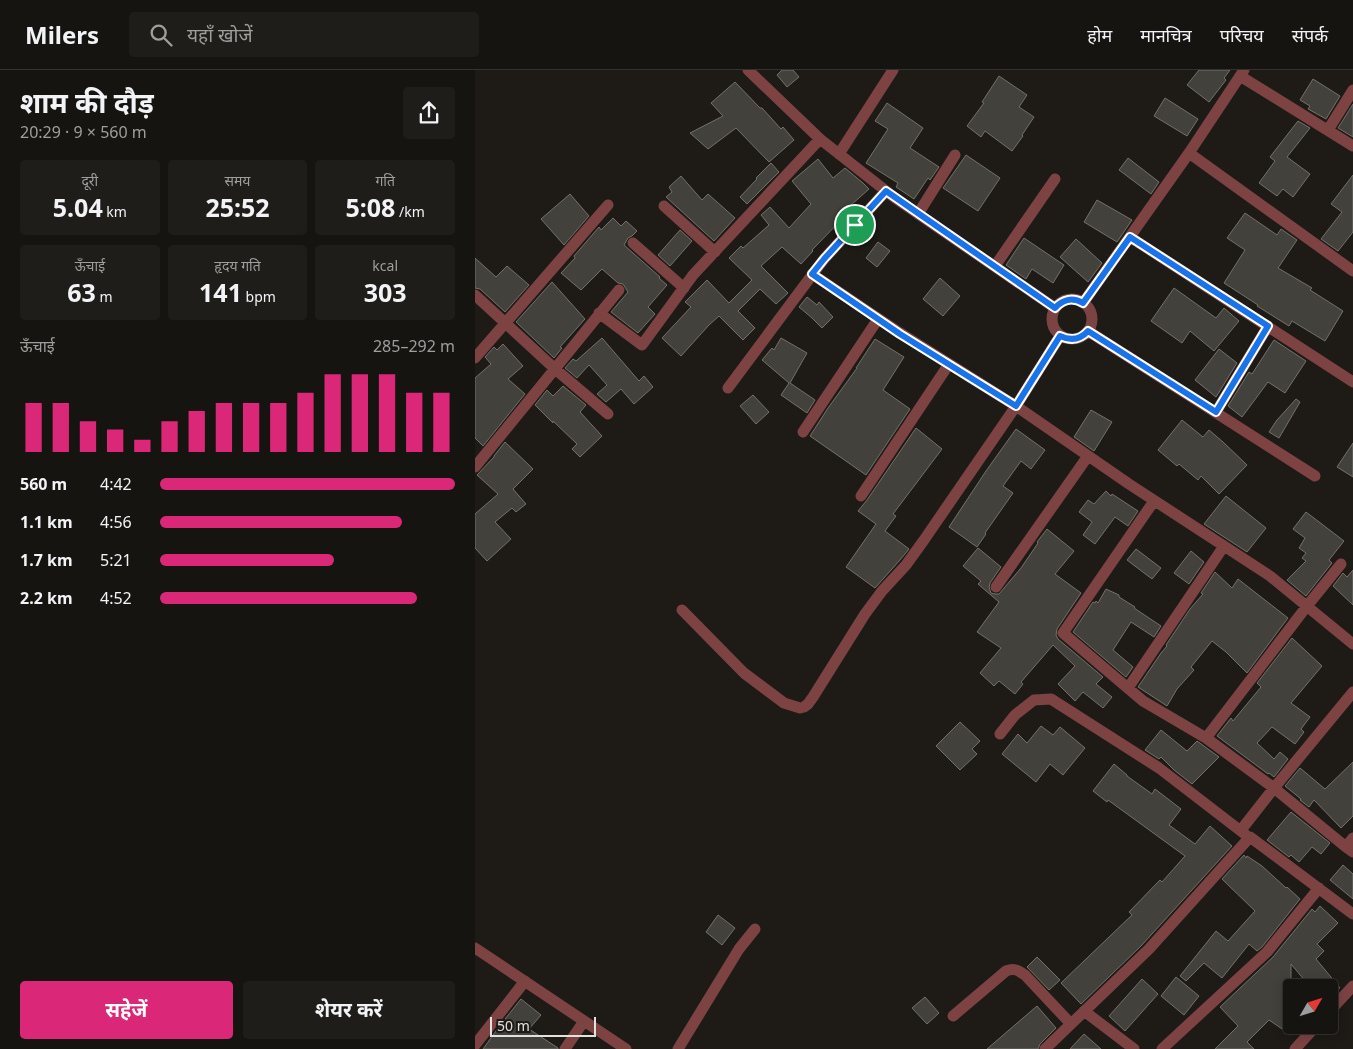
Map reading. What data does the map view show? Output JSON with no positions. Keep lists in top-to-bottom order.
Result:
{
  "scale_bar": "50 m",
  "north": "top right",
  "page": {
    "header": "Milers",
    "search": "यहाँ खोजें",
    "nav": [
      "होम",
      "मानचित्र",
      "परिचय",
      "संपर्क"
    ],
    "heading": ["शाम की दौड़", "20:29 · 9 × 560 m"],
    "stats": [
      ["दूरी", "5.04 km"],
      ["समय", "25:52"],
      ["गति", "5:08 /km"],
      ["ऊँचाई", "63 m"],
      ["हृदय गति", "141 bpm"],
      ["kcal", "303"]
    ],
    "chart": ["ऊँचाई", "285–292 m"],
    "list": [
      {
        "name": "560 m",
        "note": "4:42"
      },
      {
        "name": "1.1 km",
        "note": "4:56"
      },
      {
        "name": "1.7 km",
        "note": "5:21"
      },
      {
        "name": "2.2 km",
        "note": "4:52"
      }
    ],
    "buttons": ["सहेजें", "शेयर करें"],
    "scale": "50 m"
  }
}
